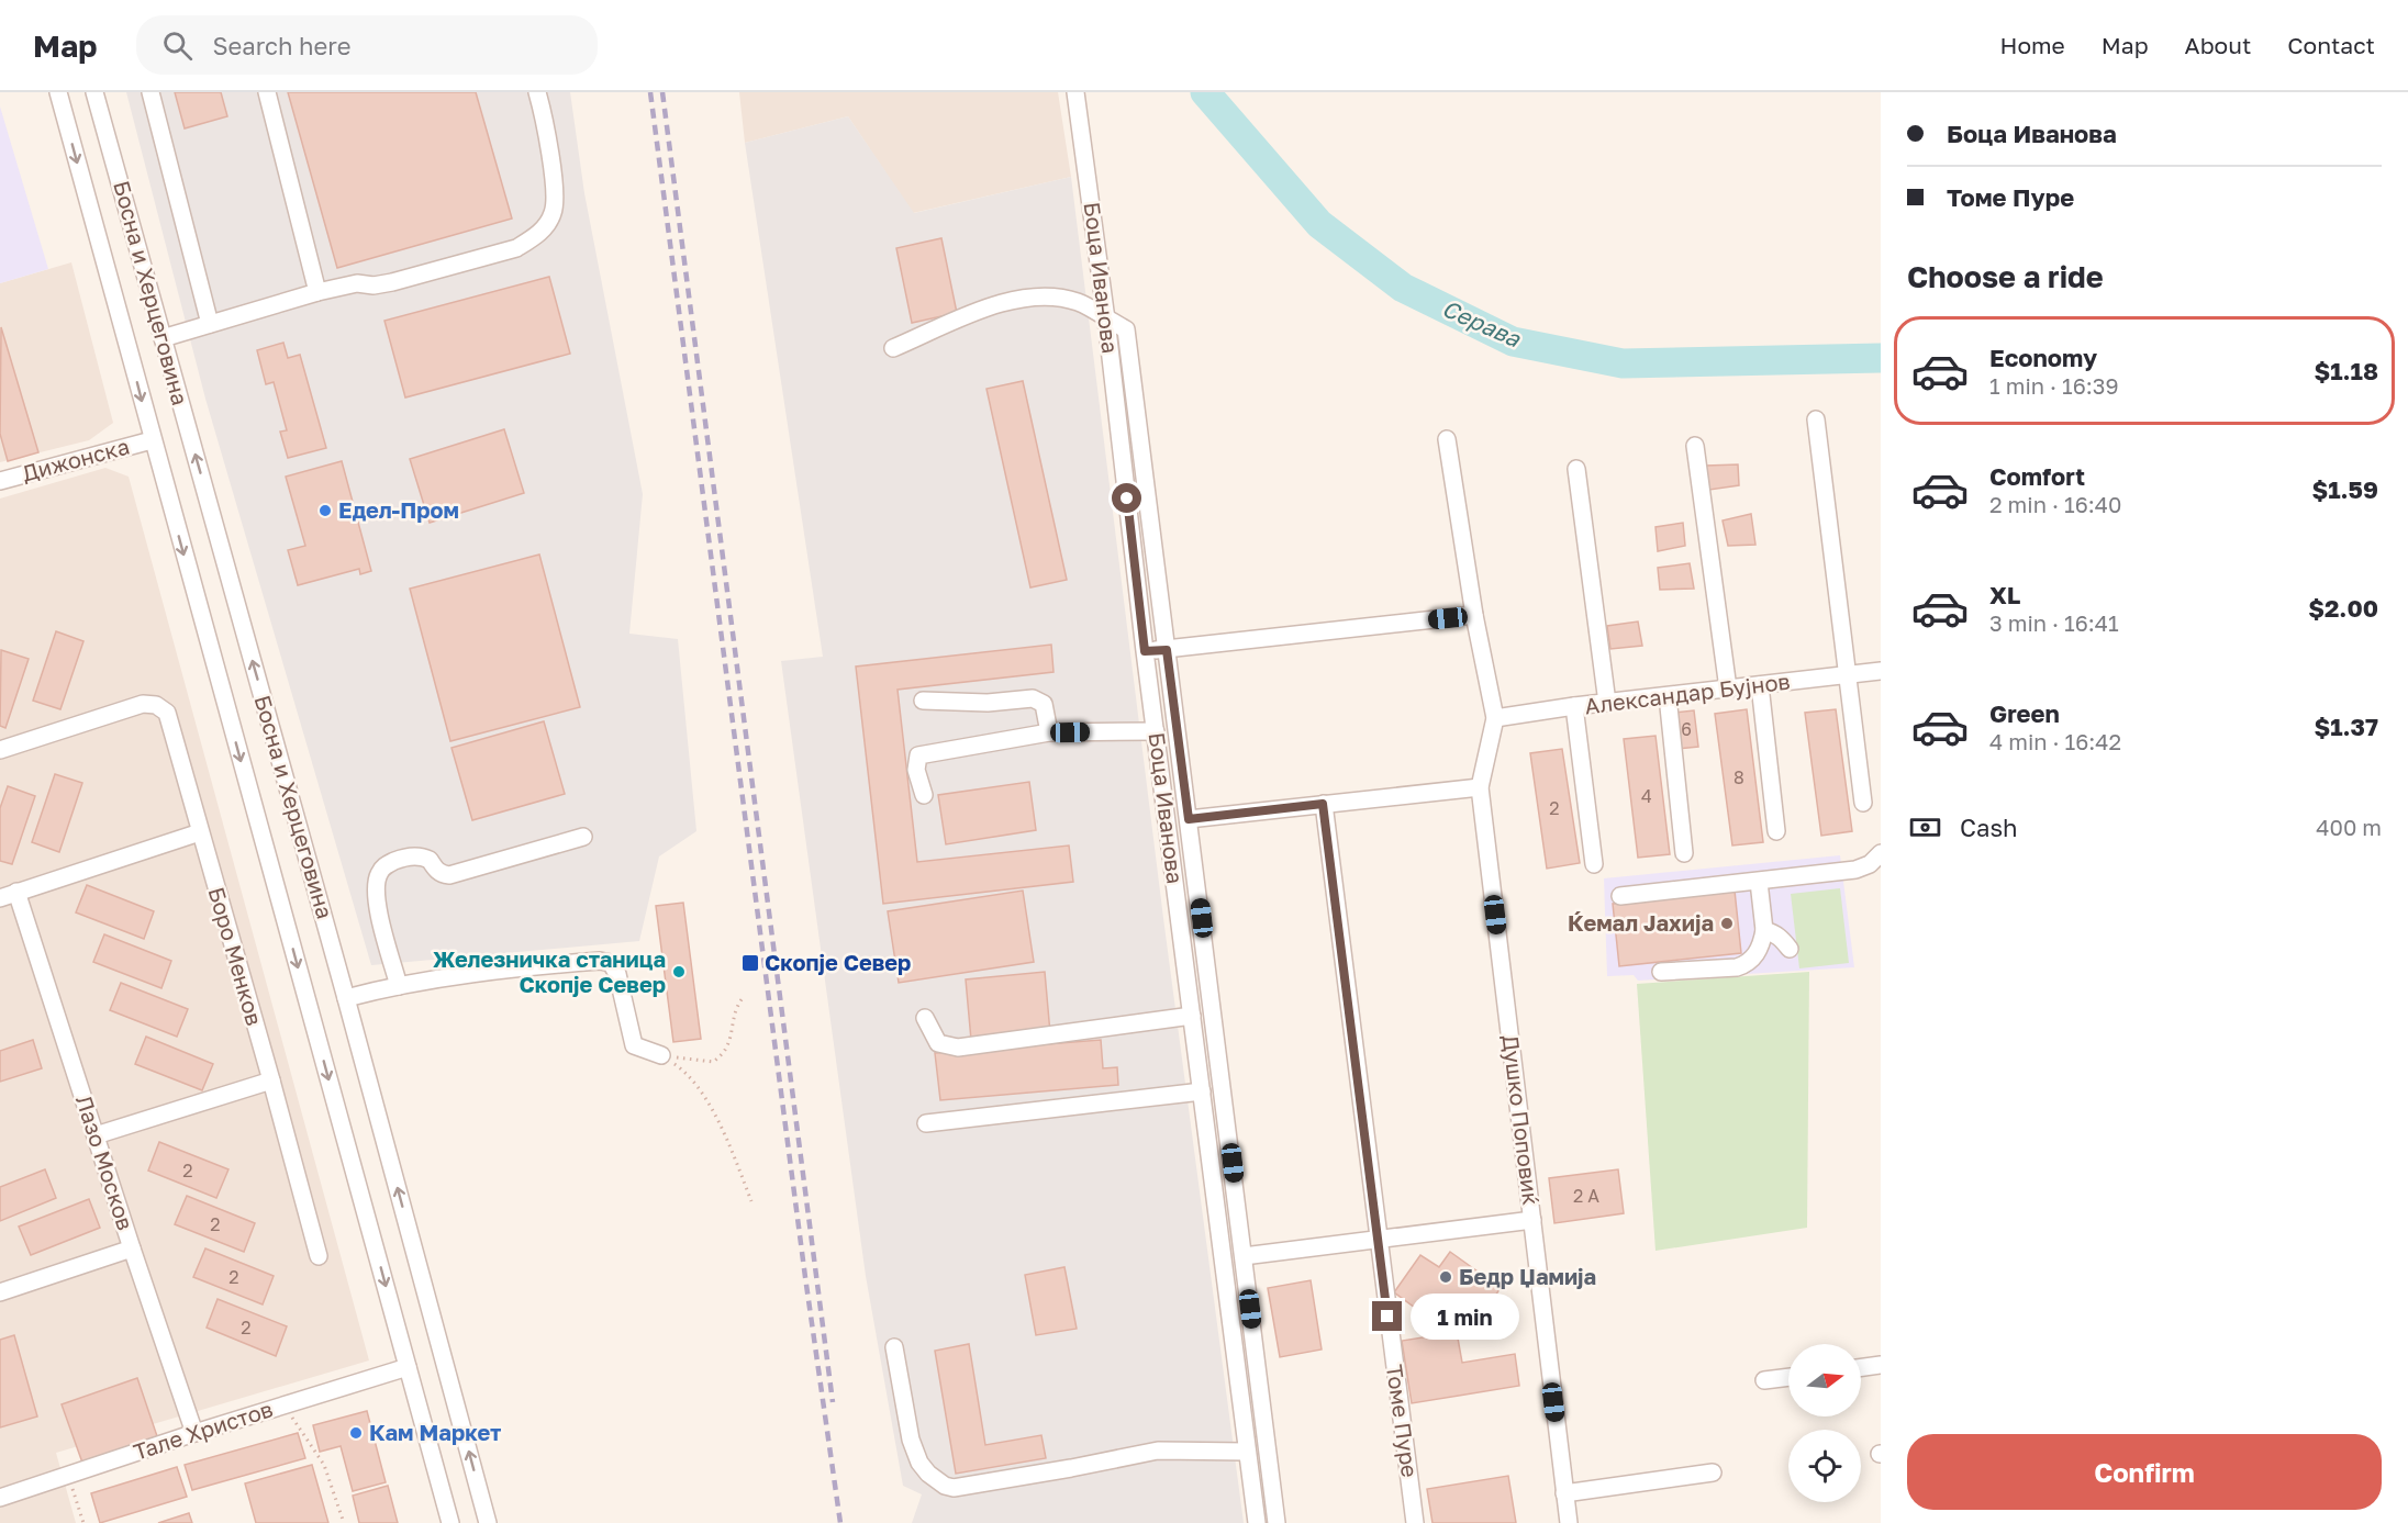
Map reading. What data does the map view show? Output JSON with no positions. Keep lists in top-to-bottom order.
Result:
{
  "streets": {
    "street": [
      "Боца Иванова",
      "Босна и Херцеговина",
      "Дижонска",
      "Александар Бујнов",
      "Боро Менков",
      "Душко Поповиќ",
      "Лазо Москов",
      "Томе Пуре",
      "Тале Христов"
    ]
  },
  "crossings": [
    ["Босна и Херцеговина", "Дижонска"],
    ["Босна и Херцеговина", "Тале Христов"],
    ["Александар Бујнов", "Душко Поповиќ"],
    ["Лазо Москов", "Тале Христов"]
  ],
  "water": ["Серава"],
  "places": {
    "other": [
      "Едел-Пром",
      "Ќемал Јахија",
      "Железничка станица Скопје Север",
      "Бедр Џамија",
      "Кам Маркет"
    ],
    "transit": ["Скопје Север"]
  },
  "house_numbers": [
    "6",
    "8",
    "4",
    "2",
    "2",
    "2 А",
    "2",
    "2",
    "2"
  ],
  "north": "right",
  "page": {
    "header": "Map",
    "search": "Search here",
    "nav": [
      "Home",
      "Map",
      "About",
      "Contact"
    ],
    "banner": ["Боца Иванова", "Томе Пуре"],
    "heading": "Choose a ride",
    "list": [
      {
        "name": "Economy",
        "note": "1 min · 16:39",
        "value": "$1.18"
      },
      {
        "name": "Comfort",
        "note": "2 min · 16:40",
        "value": "$1.59"
      },
      {
        "name": "XL",
        "note": "3 min · 16:41",
        "value": "$2.00"
      },
      {
        "name": "Green",
        "note": "4 min · 16:42",
        "value": "$1.37"
      }
    ],
    "pay": ["Cash", "400 m"],
    "bubble": "1 min",
    "buttons": "Confirm"
  }
}
